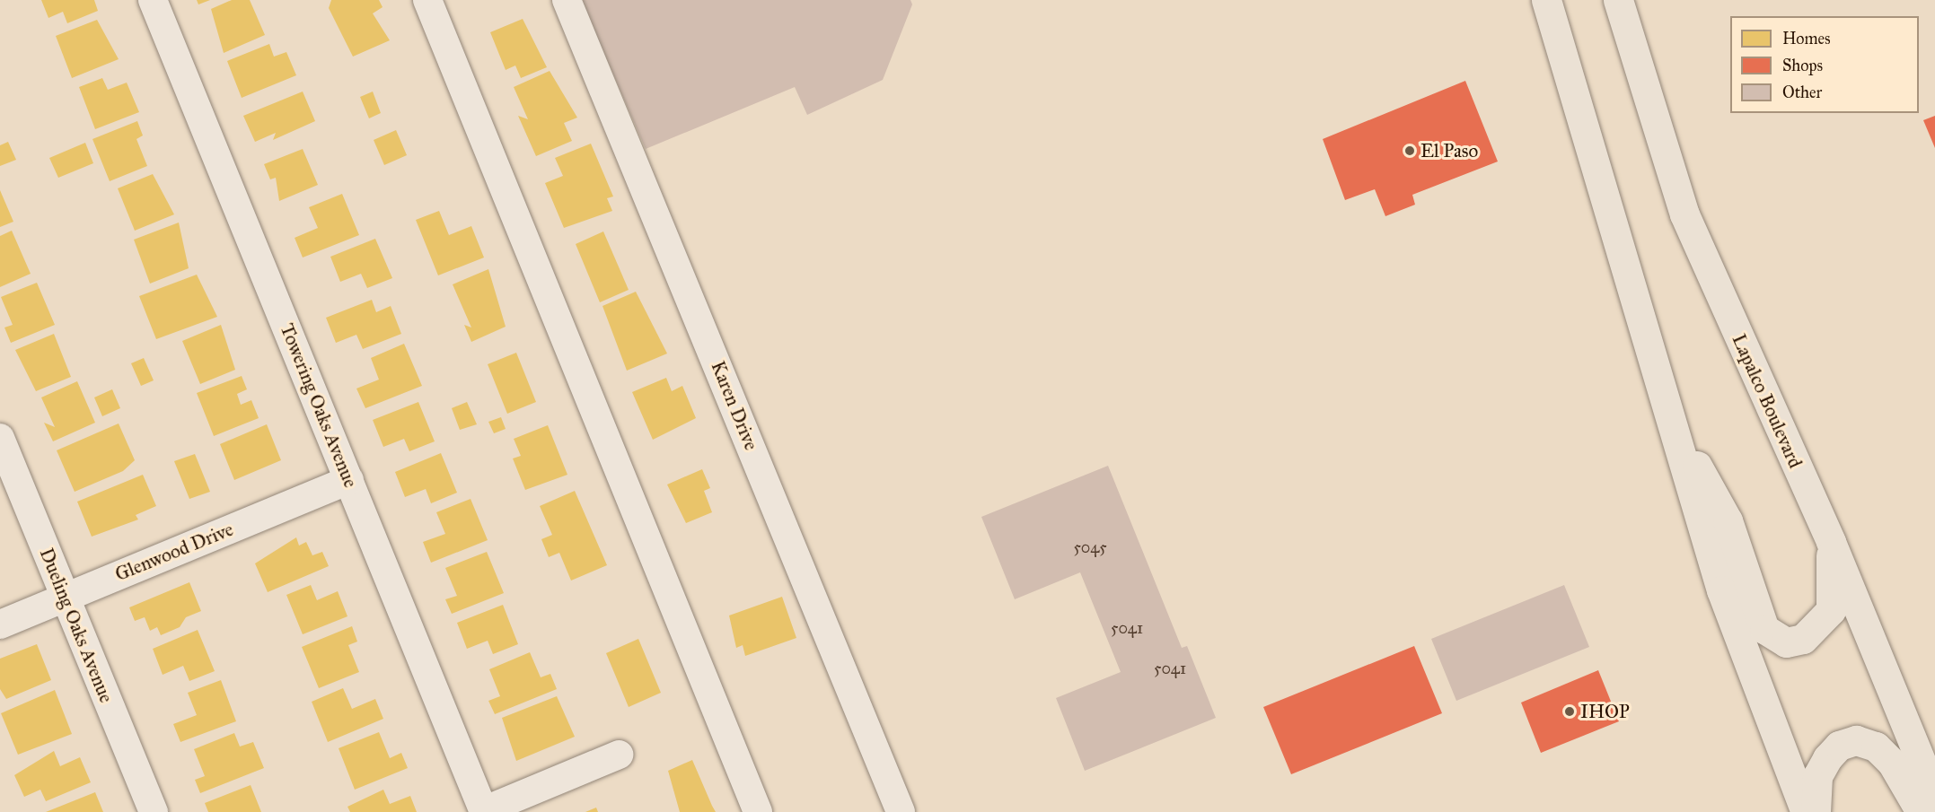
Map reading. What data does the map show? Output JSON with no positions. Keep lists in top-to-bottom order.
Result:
{
  "streets": {
    "main road": ["Lapalco Boulevard"],
    "street": [
      "Towering Oaks Avenue",
      "Karen Drive",
      "Glenwood Drive",
      "Dueling Oaks Avenue"
    ]
  },
  "crossings": [
    ["Towering Oaks Avenue", "Glenwood Drive"],
    ["Glenwood Drive", "Dueling Oaks Avenue"]
  ],
  "places": ["El Paso", "IHOP"],
  "house_numbers": ["5045", "5041", "5041"],
  "legend": ["Homes", "Shops", "Other"]
}
